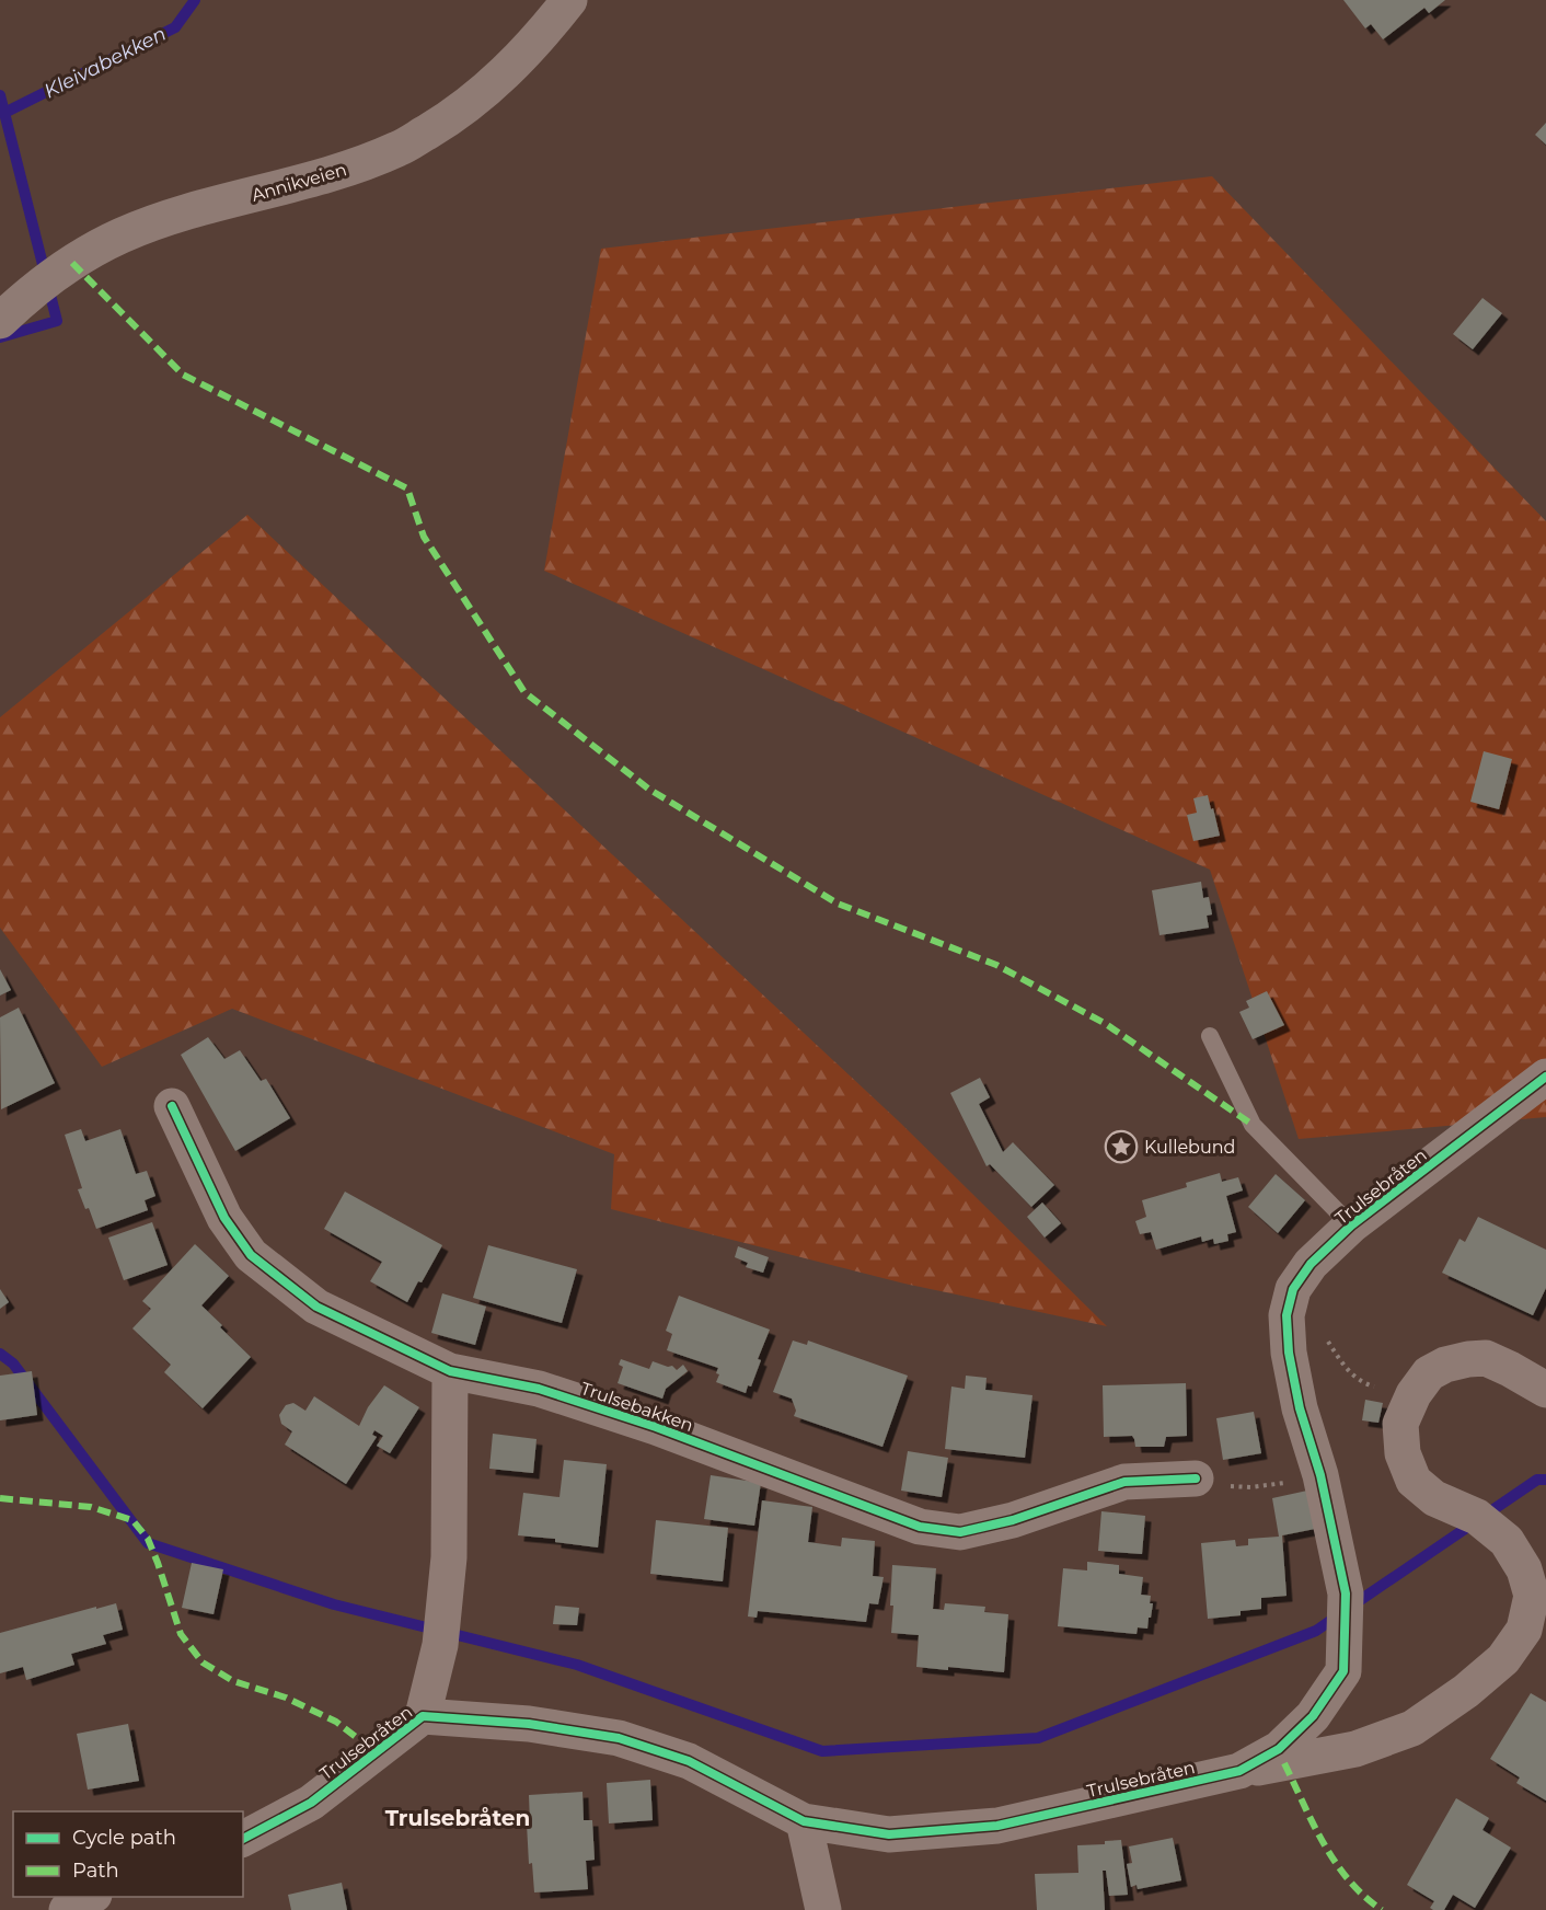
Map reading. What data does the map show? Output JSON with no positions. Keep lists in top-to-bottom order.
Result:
{
  "streets": {
    "street": ["Annikveien", "Trulsebråten", "Trulsebakken"]
  },
  "districts": ["Trulsebråten"],
  "water": ["Kleivabekken"],
  "places": {
    "place": ["Kullebund"]
  },
  "legend": ["Cycle path", "Path"]
}
